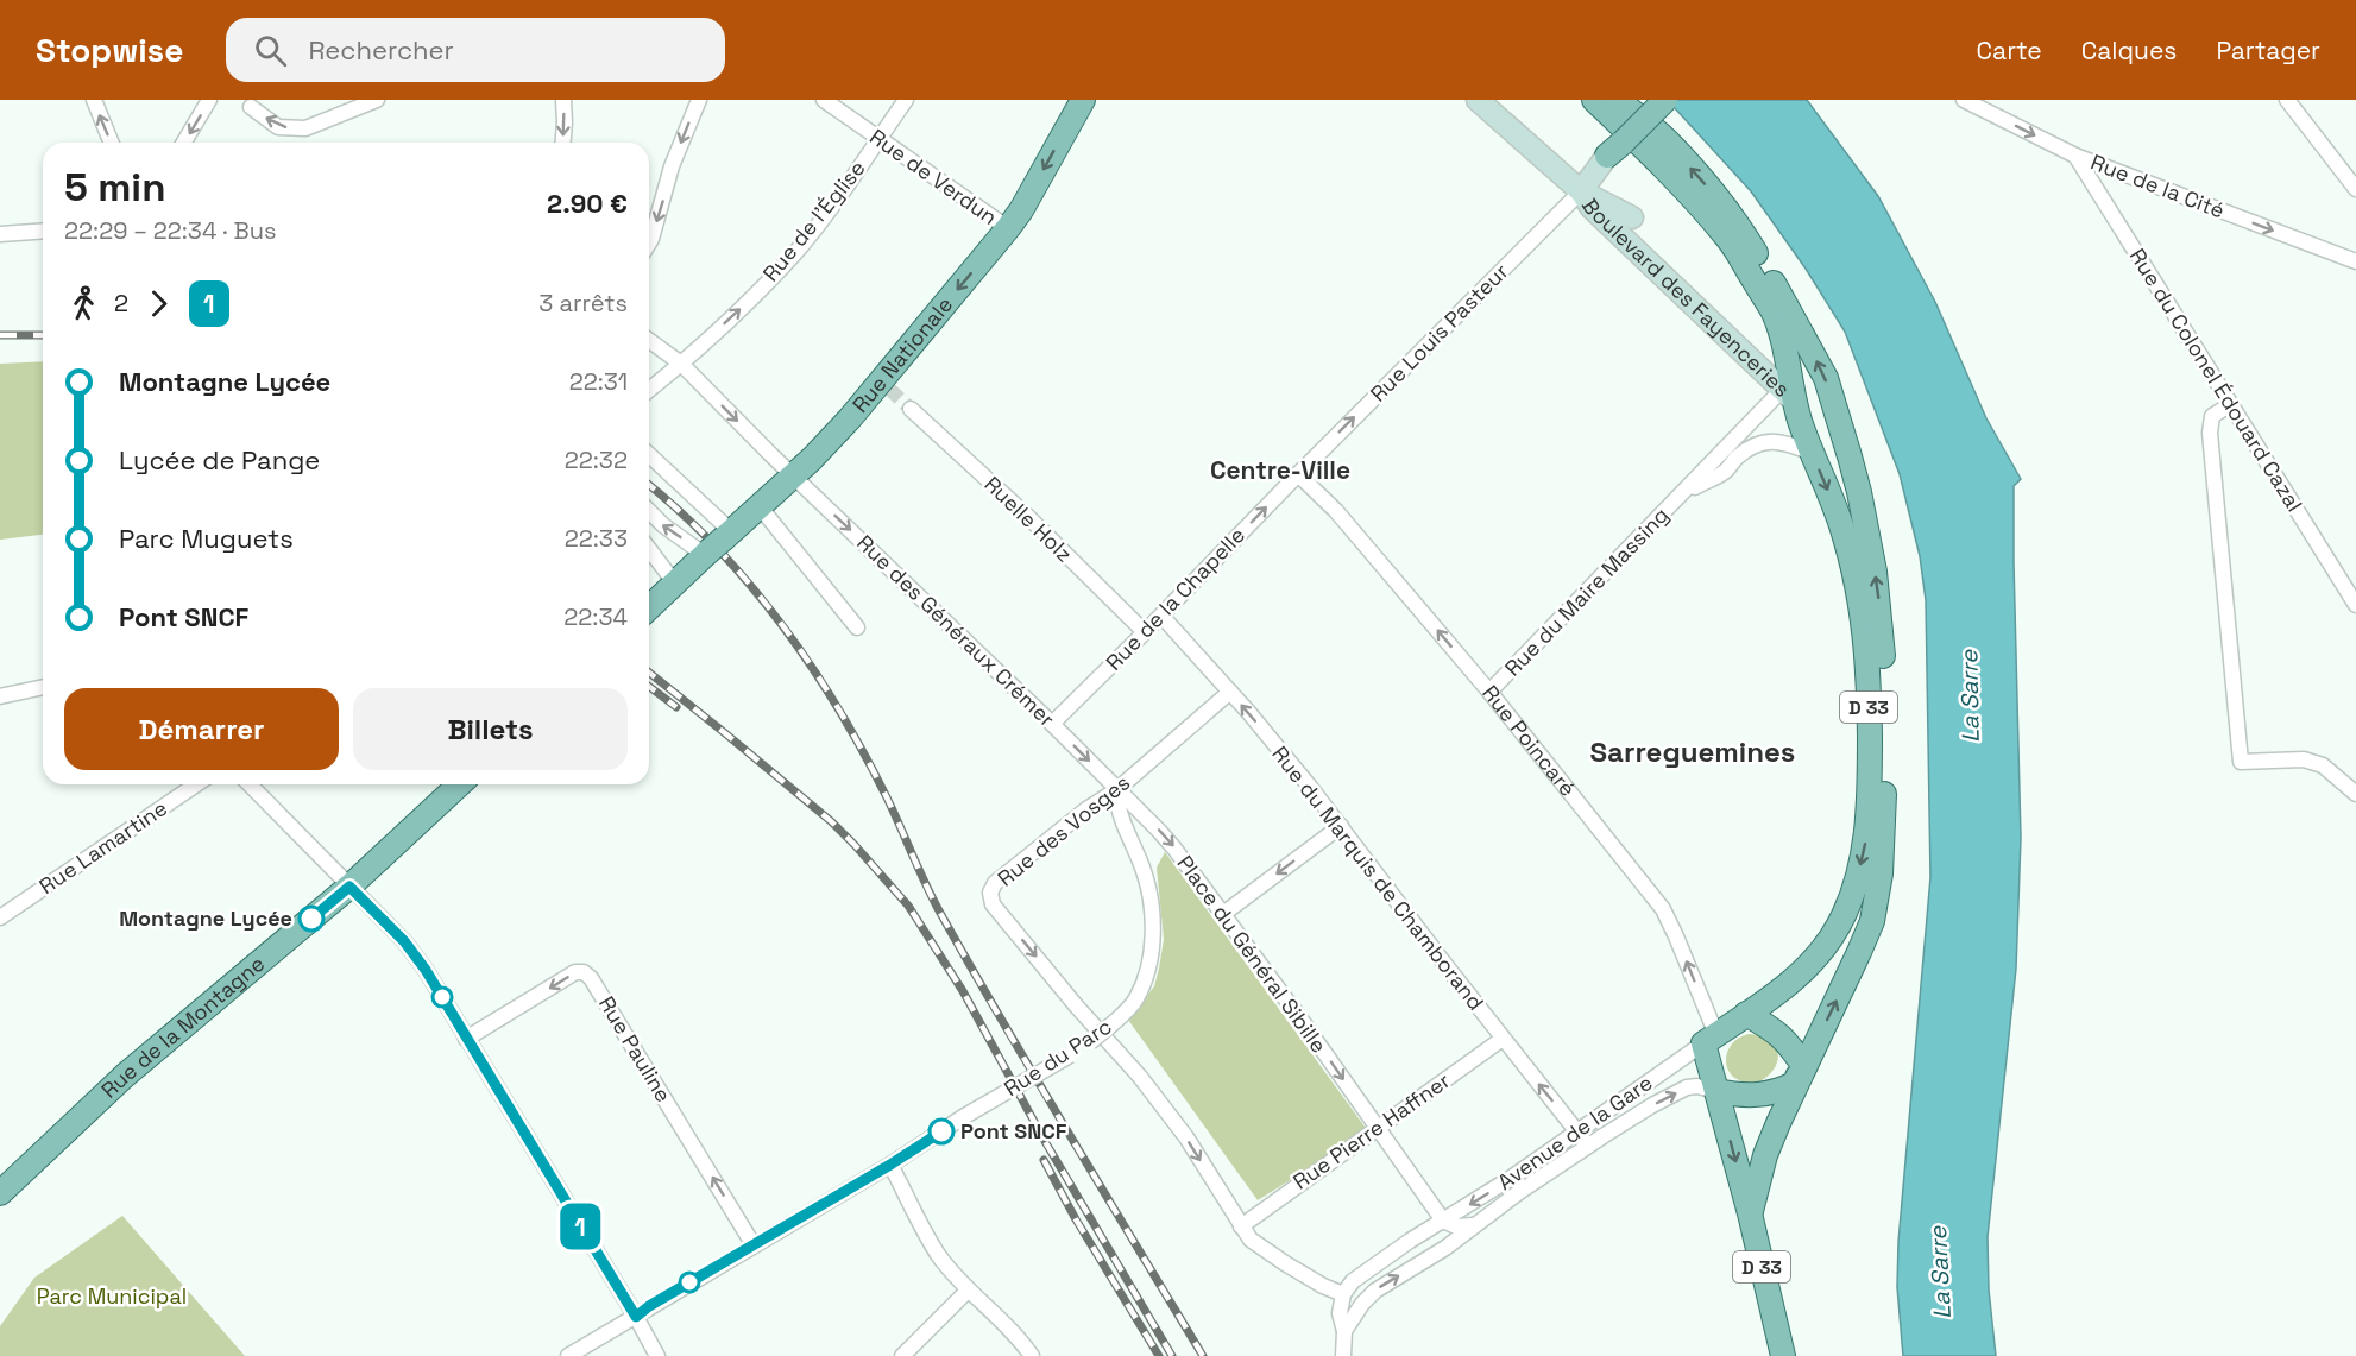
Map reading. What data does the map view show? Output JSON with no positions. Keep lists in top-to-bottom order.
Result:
{
  "streets": {
    "main road": [
      "Boulevard des Fayenceries",
      "Rue Nationale",
      "D 33",
      "Rue de la Montagne"
    ],
    "street": [
      "Rue de Verdun",
      "Rue de la Cité",
      "Rue de l'Église",
      "Rue Louis Pasteur",
      "Rue du Colonel Édouard Cazal",
      "Ruelle Holz",
      "Rue du Maire Massing",
      "Rue de la Chapelle",
      "Rue des Généraux Crémer",
      "Rue Poincaré",
      "Rue des Vosges",
      "Rue Lamartine",
      "Rue du Marquis de Chamborand",
      "Place du Général Sibille",
      "Rue Pauline",
      "Rue du Parc",
      "Rue Pierre Haffner",
      "Avenue de la Gare"
    ]
  },
  "crossings": [
    ["Rue de Verdun", "Rue de l'Église"],
    ["Rue de Verdun", "Rue Nationale"],
    ["Rue de la Cité", "Rue du Colonel Édouard Cazal"],
    ["Rue de l'Église", "Rue des Généraux Crémer"],
    ["Boulevard des Fayenceries", "Rue Louis Pasteur"],
    ["Boulevard des Fayenceries", "Rue du Maire Massing"],
    ["Boulevard des Fayenceries", "D 33"],
    ["Boulevard des Fayenceries", "Rue Poincaré"],
    ["Boulevard des Fayenceries", "Avenue de la Gare"],
    ["Rue Louis Pasteur", "Rue de la Chapelle"],
    ["Rue Louis Pasteur", "Rue Poincaré"],
    ["Rue Nationale", "Rue des Généraux Crémer"],
    ["Ruelle Holz", "Rue de la Chapelle"],
    ["Rue du Maire Massing", "D 33"],
    ["Rue du Maire Massing", "Rue Poincaré"],
    ["Rue de la Chapelle", "Rue des Généraux Crémer"],
    ["Rue de la Chapelle", "Rue Poincaré"],
    ["Rue de la Chapelle", "Rue du Marquis de Chamborand"],
    ["Rue des Généraux Crémer", "Rue des Vosges"],
    ["Rue des Généraux Crémer", "Place du Général Sibille"],
    ["Rue des Généraux Crémer", "Rue du Parc"],
    ["D 33", "Rue Poincaré"],
    ["D 33", "Avenue de la Gare"],
    ["Rue Poincaré", "Avenue de la Gare"],
    ["Rue des Vosges", "Rue du Marquis de Chamborand"],
    ["Rue des Vosges", "Place du Général Sibille"],
    ["Rue des Vosges", "Rue du Parc"],
    ["Rue des Vosges", "Rue Pierre Haffner"],
    ["Rue des Vosges", "Avenue de la Gare"],
    ["Rue du Marquis de Chamborand", "Rue Pierre Haffner"],
    ["Rue du Marquis de Chamborand", "Avenue de la Gare"],
    ["Place du Général Sibille", "Rue du Parc"],
    ["Place du Général Sibille", "Rue Pierre Haffner"],
    ["Place du Général Sibille", "Avenue de la Gare"],
    ["Rue Pauline", "Rue du Parc"]
  ],
  "one_way": [
    "Rue de la Cité",
    "Rue de l'Église",
    "Boulevard des Fayenceries",
    "Rue Louis Pasteur",
    "Rue Nationale",
    "Rue de la Chapelle",
    "Rue Poincaré",
    "Rue du Marquis de Chamborand",
    "Place du Général Sibille"
  ],
  "districts": ["Centre-Ville", "Sarreguemines"],
  "water": ["La Sarre"],
  "parks": ["Parc Municipal"],
  "places": ["Montagne Lycée", "Pont SNCF"],
  "lines": ["bus line 1"],
  "page": {
    "header": "Stopwise",
    "search": "Rechercher",
    "nav": ["Carte", "Calques", "Partager"],
    "on_map": "1",
    "heading": ["5 min", "22:29 – 22:34 · Bus", "2.90 €"],
    "legs": ["2", "1", "3 arrêts"],
    "list": [
      {
        "name": "Montagne Lycée",
        "value": "22:31"
      },
      {
        "name": "Lycée de Pange",
        "value": "22:32"
      },
      {
        "name": "Parc Muguets",
        "value": "22:33"
      },
      {
        "name": "Pont SNCF",
        "value": "22:34"
      }
    ],
    "buttons": ["Démarrer", "Billets"]
  }
}
